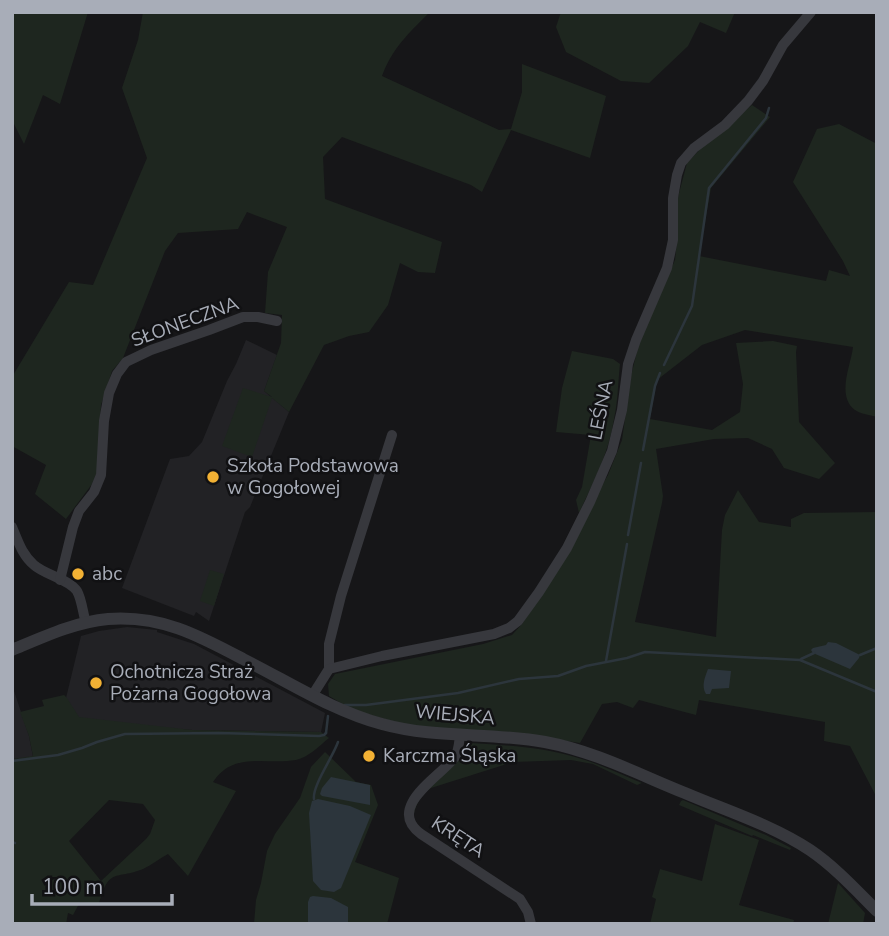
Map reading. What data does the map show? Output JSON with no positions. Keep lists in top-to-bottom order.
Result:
{
  "streets": {
    "street": [
      "SŁONECZNA",
      "LEŚNA",
      "WIEJSKA",
      "KRĘTA"
    ]
  },
  "crossings": [
    ["WIEJSKA", "KRĘTA"]
  ],
  "places": [
    "Szkoła Podstawowa w Gogołowej",
    "abc",
    "Ochotnicza Straż Pożarna Gogołowa",
    "Karczma Śląska"
  ],
  "scale_bar": "100 m"
}
